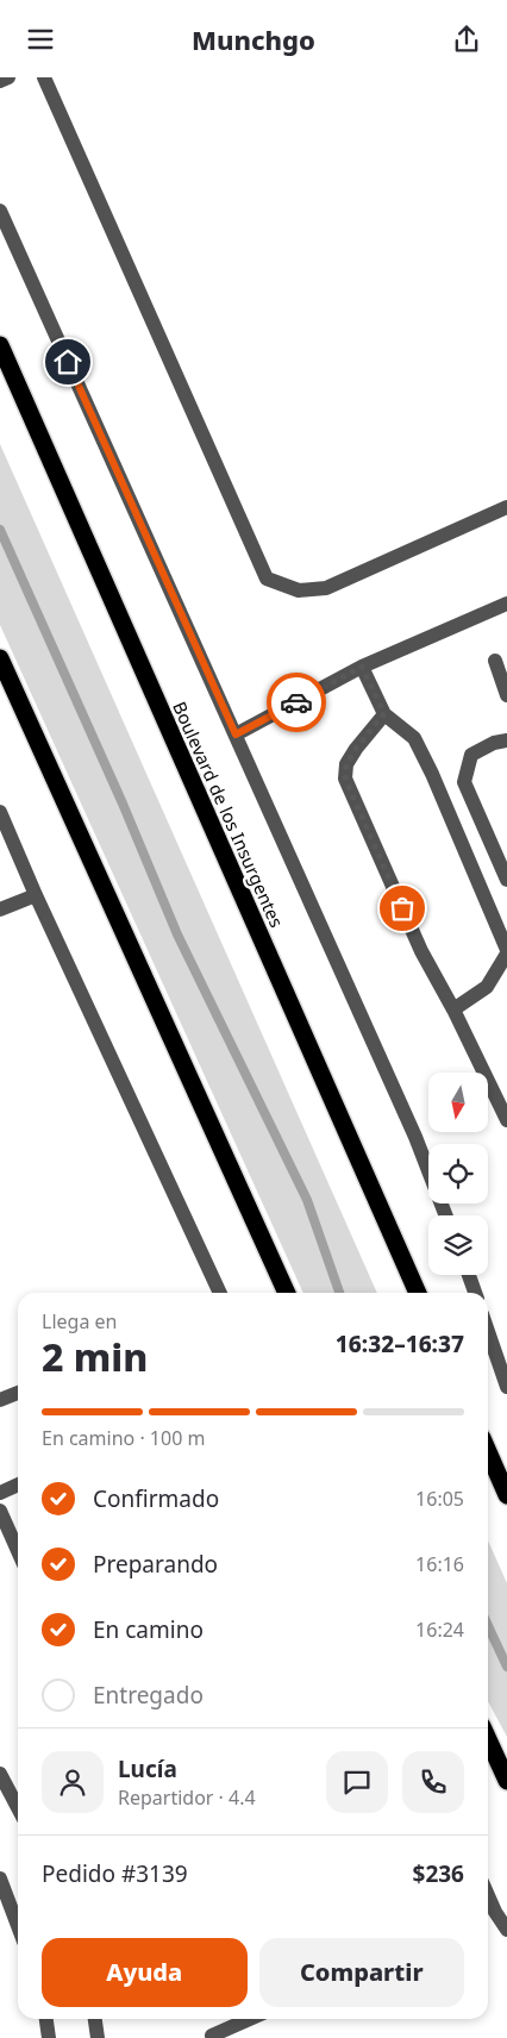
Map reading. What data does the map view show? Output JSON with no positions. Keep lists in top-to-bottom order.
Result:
{
  "streets": {
    "highway": ["Boulevard de los Insurgentes"]
  },
  "north": "bottom",
  "page": {
    "header": "Munchgo",
    "heading": ["2 min", "Llega en", "16:32–16:37"],
    "panel": [
      "Lucía",
      "Repartidor · 4.4",
      "Pedido #3139",
      "$236"
    ],
    "bar": "En camino · 100 m",
    "list": [
      ["Confirmado", "16:05"],
      ["Preparando", "16:16"],
      ["En camino", "16:24"],
      "Entregado"
    ],
    "buttons": ["Ayuda", "Compartir"]
  }
}
